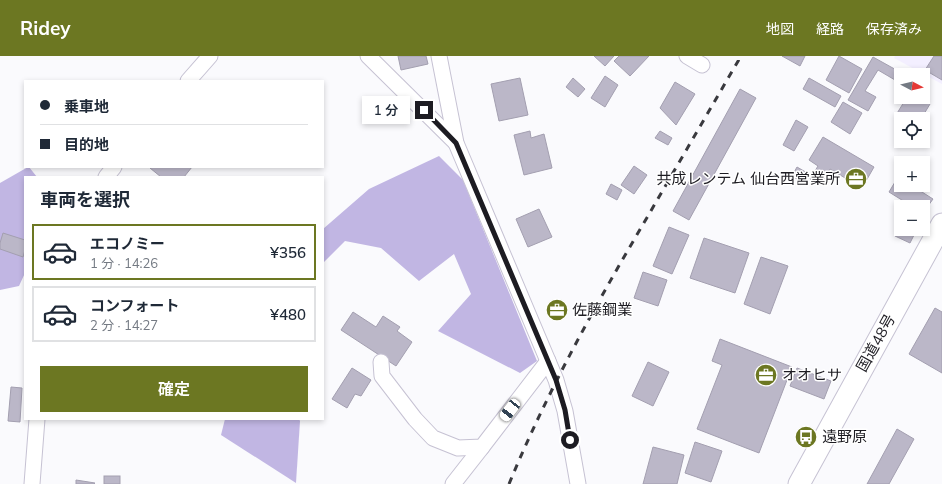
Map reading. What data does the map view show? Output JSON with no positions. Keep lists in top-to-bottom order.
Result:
{
  "streets": {
    "highway": ["国道48号"]
  },
  "places": {
    "office": ["共成レンテム 仙台西営業所", "佐藤鋼業", "オオヒサ"],
    "bus stop": ["遠野原"]
  },
  "north": "right",
  "page": {
    "header": "Ridey",
    "nav": ["地図", "経路", "保存済み"],
    "map_buttons": ["+", "−"],
    "banner": ["乗車地", "目的地"],
    "bubble": "1 分",
    "heading": "車両を選択",
    "list": [
      {
        "name": "エコノミー",
        "note": "1 分 · 14:26",
        "value": "¥356"
      },
      {
        "name": "コンフォート",
        "note": "2 分 · 14:27",
        "value": "¥480"
      }
    ],
    "buttons": "確定"
  }
}
